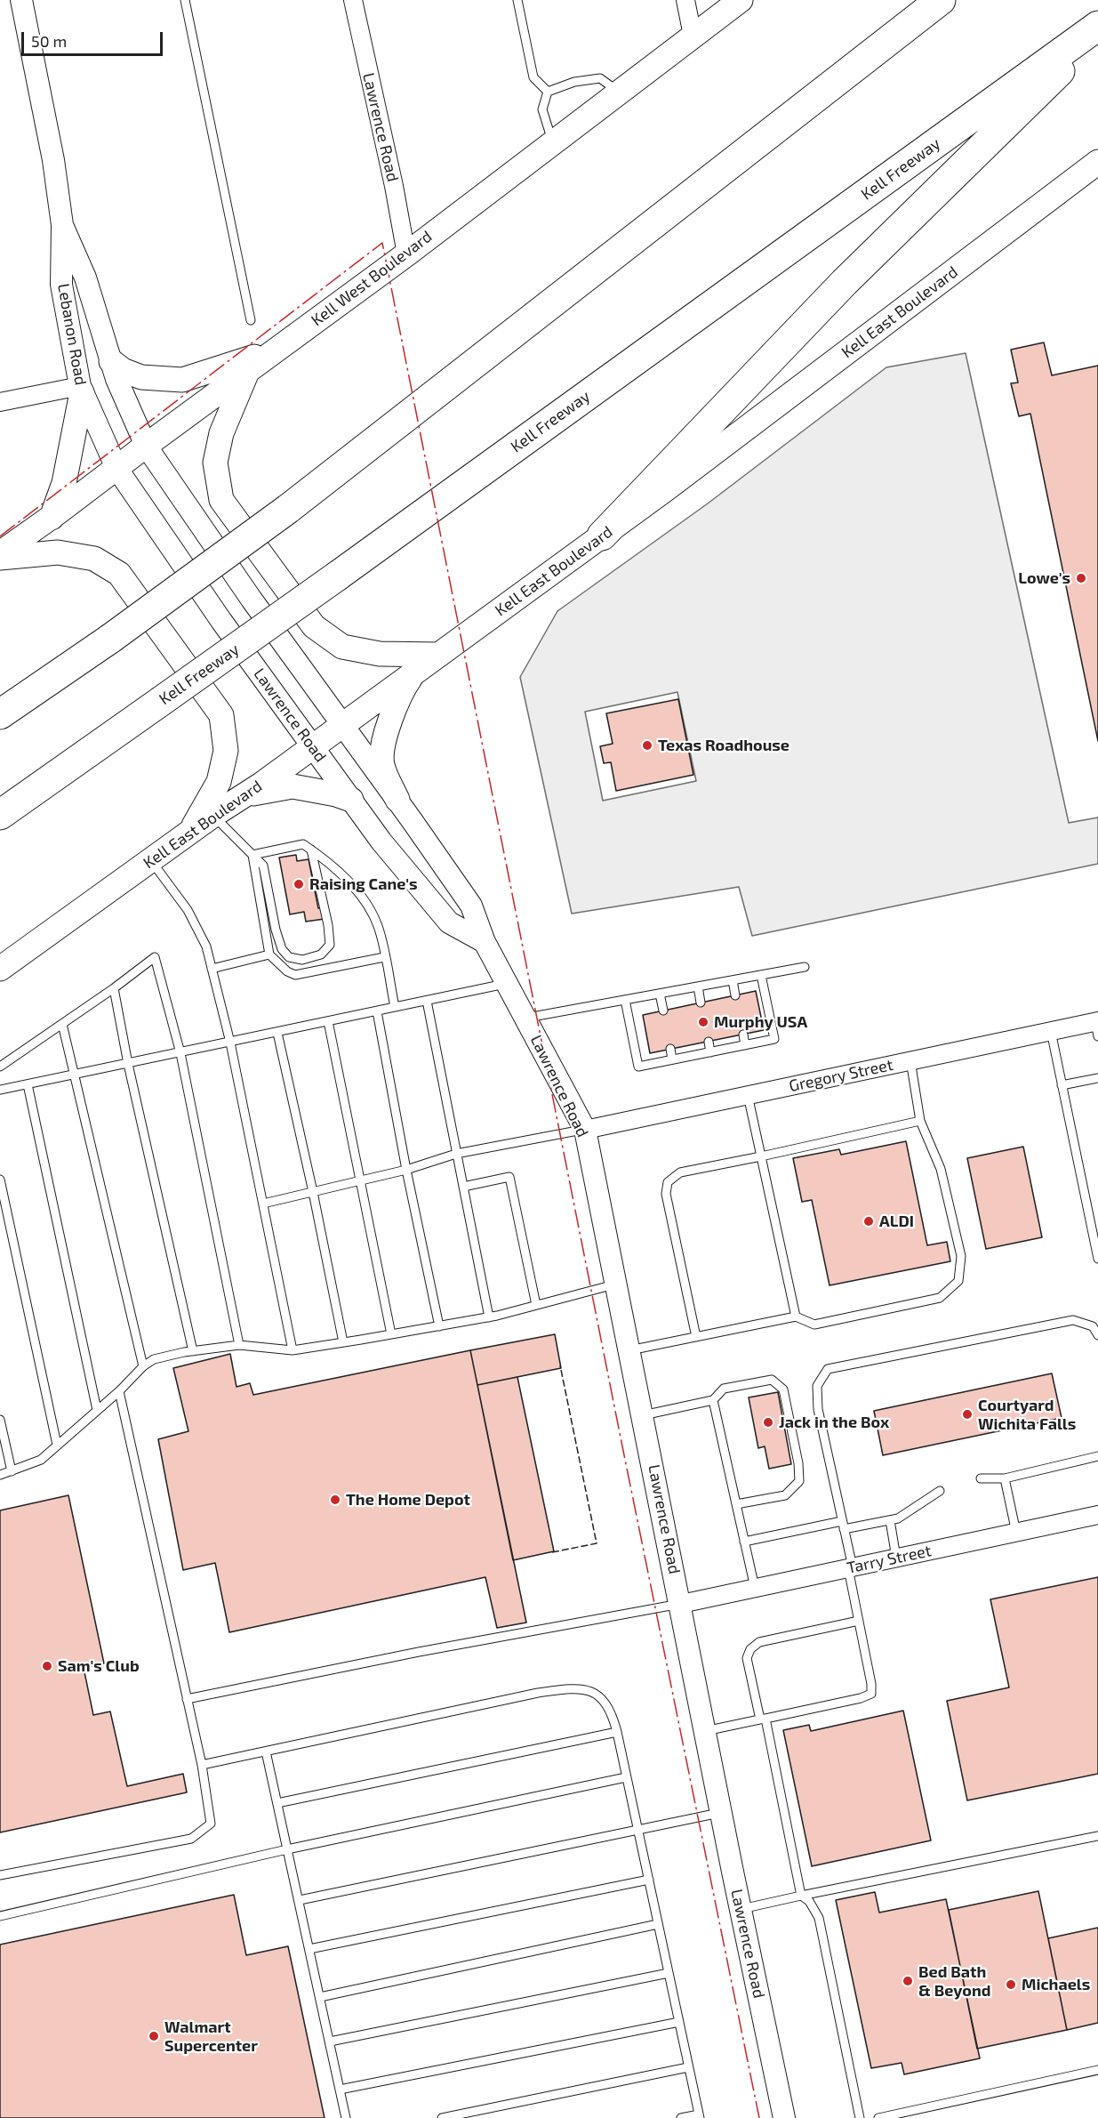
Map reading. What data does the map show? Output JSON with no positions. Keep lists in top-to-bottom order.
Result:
{
  "streets": {
    "highway": ["Kell Freeway"],
    "main road": ["Kell West Boulevard", "Kell East Boulevard"],
    "street": [
      "Lawrence Road",
      "Lebanon Road",
      "Gregory Street",
      "Tarry Street"
    ]
  },
  "crossings": [
    ["Lawrence Road", "Kell West Boulevard"],
    ["Lawrence Road", "Kell East Boulevard"],
    ["Lawrence Road", "Lebanon Road"],
    ["Lawrence Road", "Gregory Street"],
    ["Lawrence Road", "Tarry Street"],
    ["Kell West Boulevard", "Lebanon Road"]
  ],
  "places": [
    "Lowe's",
    "Texas Roadhouse",
    "Raising Cane's",
    "Murphy USA",
    "ALDI",
    "Courtyard Wichita Falls",
    "Jack in the Box",
    "The Home Depot",
    "Sam's Club",
    "Bed Bath & Beyond",
    "Michaels",
    "Walmart Supercenter"
  ],
  "scale_bar": "50 m"
}
